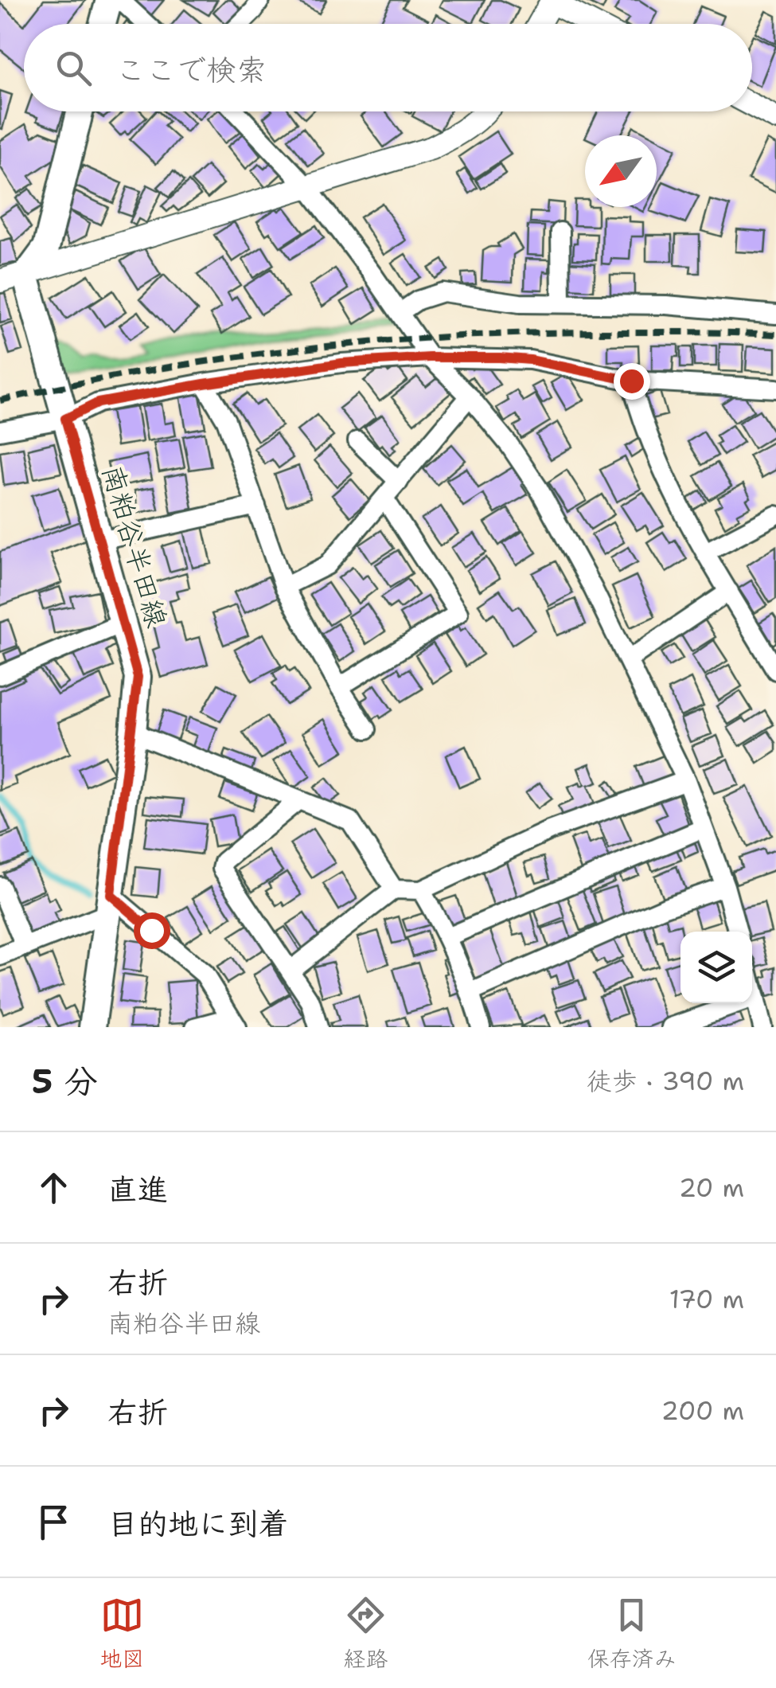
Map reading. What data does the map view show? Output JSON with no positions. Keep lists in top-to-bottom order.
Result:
{
  "streets": {
    "main road": ["南粕谷半田線"]
  },
  "north": "bottom left",
  "page": {
    "search": "ここで検索",
    "heading": ["5 分", "徒歩 · 390 m"],
    "list": [
      ["直進", "20 m"],
      ["右折", "南粕谷半田線", "170 m"],
      ["右折", "200 m"],
      "目的地に到着"
    ],
    "nav": ["地図", "経路", "保存済み"]
  }
}
